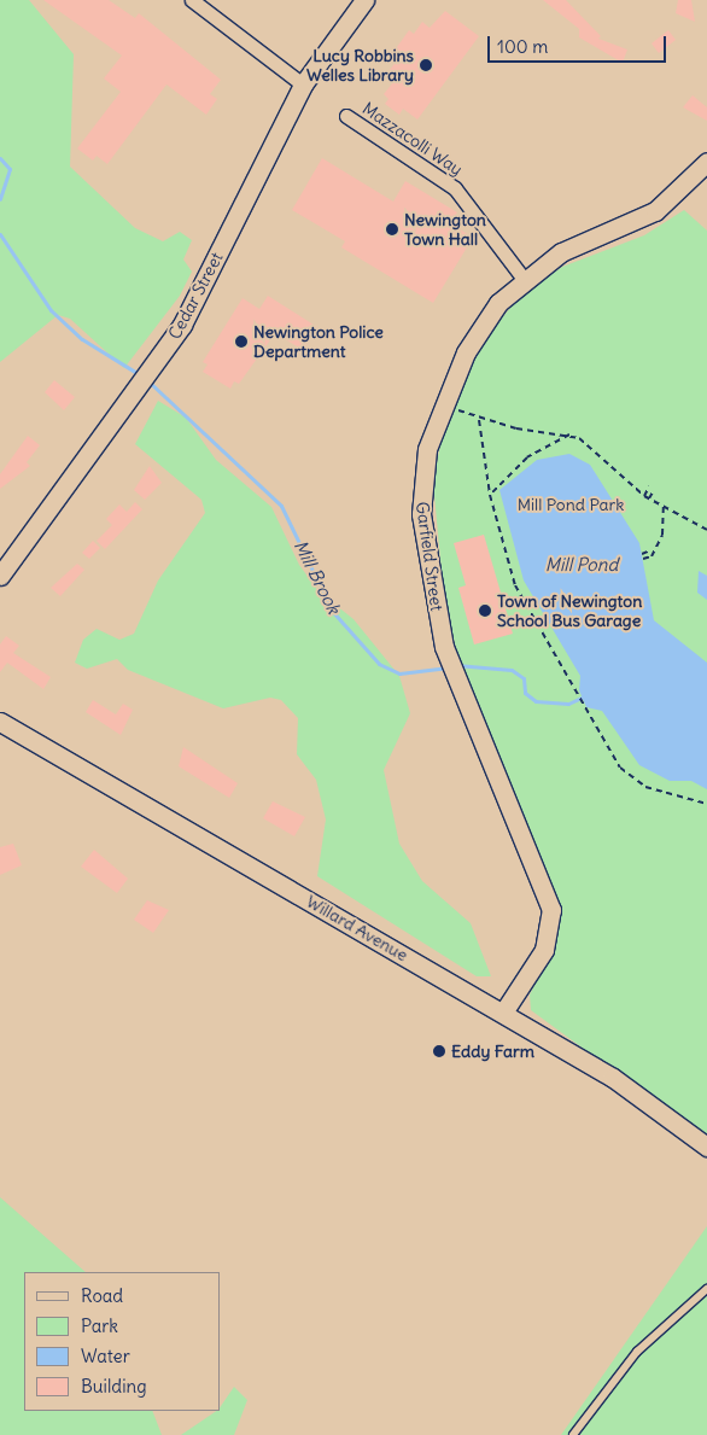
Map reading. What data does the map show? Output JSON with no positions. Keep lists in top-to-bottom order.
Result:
{
  "streets": {
    "main road": ["Cedar Street", "Garfield Street", "Willard Avenue"],
    "street": ["Mazzacolli Way"]
  },
  "crossings": [
    ["Mazzacolli Way", "Garfield Street"],
    ["Garfield Street", "Willard Avenue"]
  ],
  "water": ["Mill Pond", "Mill Brook"],
  "parks": ["Mill Pond Park"],
  "places": [
    "Lucy Robbins Welles Library",
    "Newington Town Hall",
    "Newington Police Department",
    "Town of Newington School Bus Garage",
    "Eddy Farm"
  ],
  "legend": [
    "Road",
    "Park",
    "Water",
    "Building"
  ],
  "scale_bar": "100 m"
}
